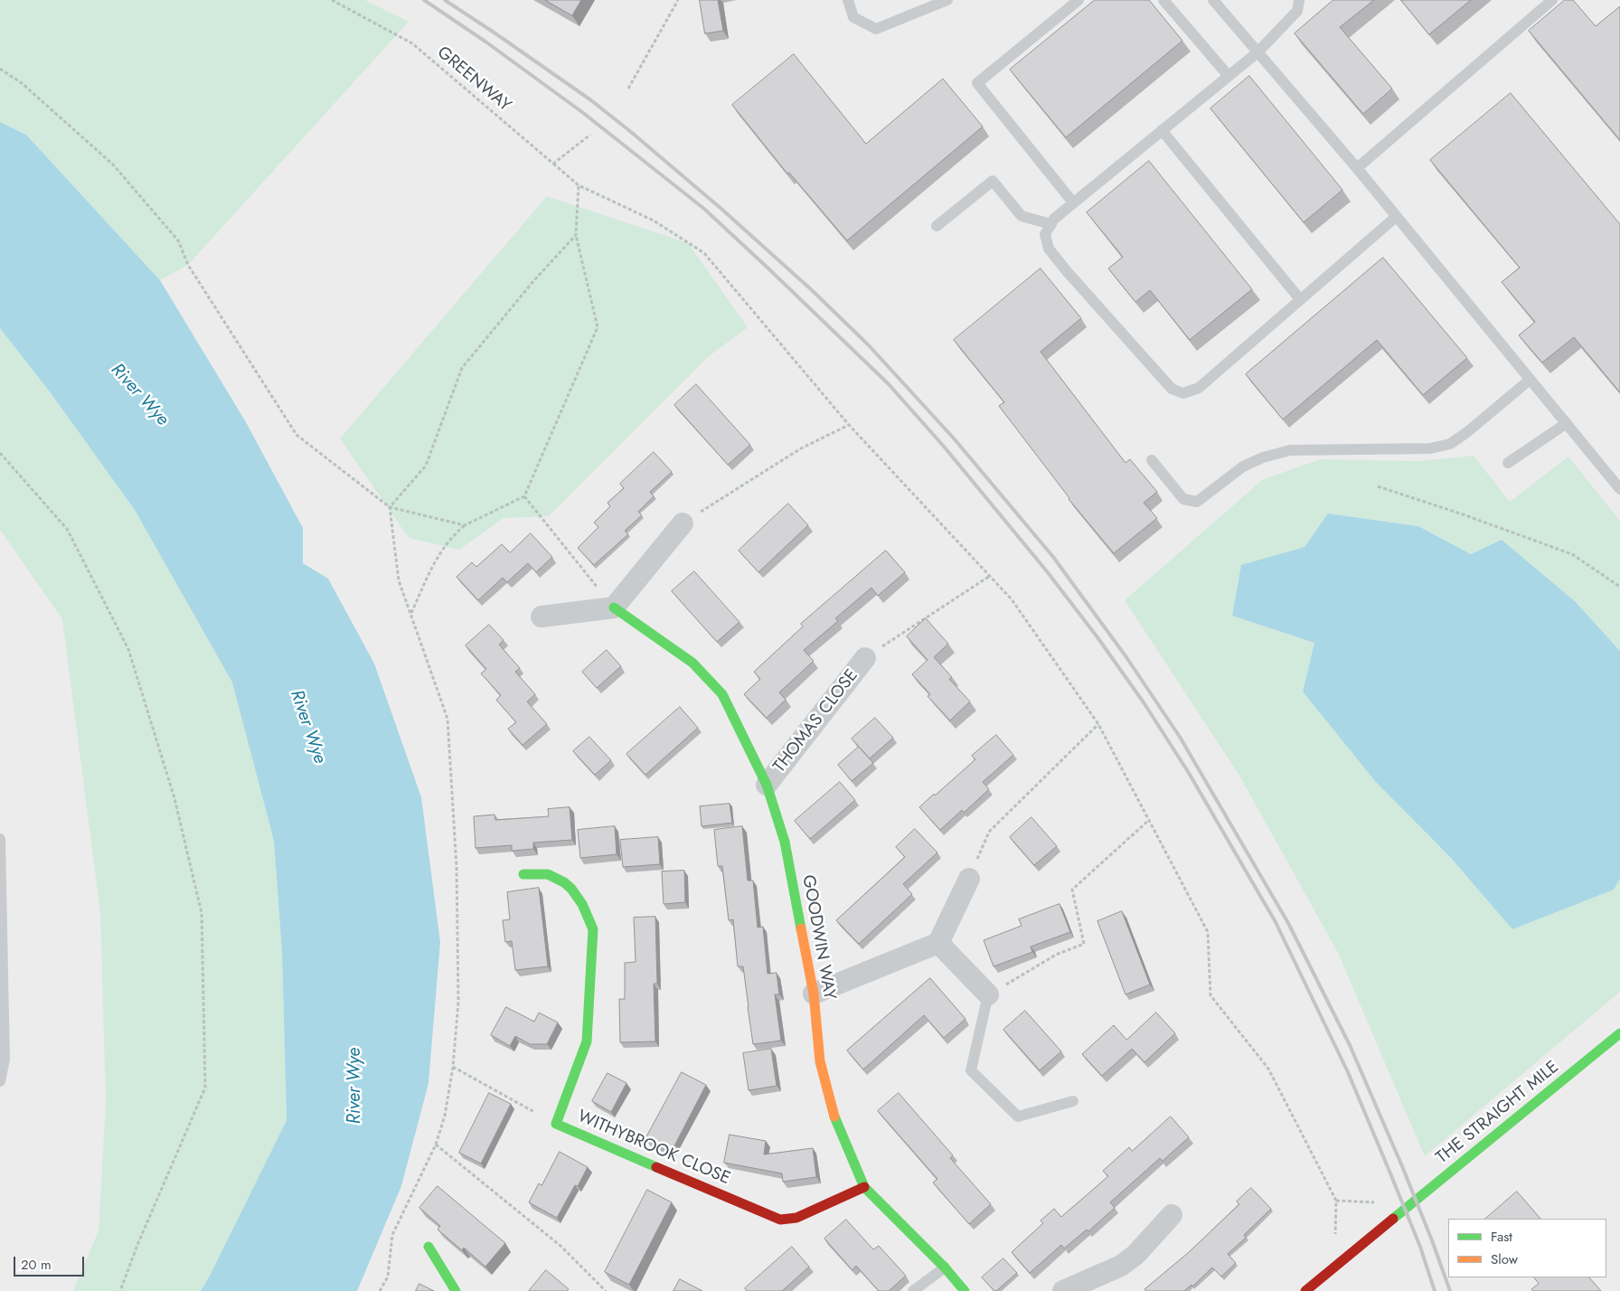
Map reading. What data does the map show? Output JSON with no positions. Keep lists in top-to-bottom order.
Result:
{
  "streets": {
    "street": [
      "THOMAS CLOSE",
      "GOODWIN WAY",
      "THE STRAIGHT MILE",
      "WITHYBROOK CLOSE"
    ],
    "path": ["GREENWAY"]
  },
  "crossings": [
    ["THOMAS CLOSE", "GOODWIN WAY"],
    ["GOODWIN WAY", "WITHYBROOK CLOSE"]
  ],
  "water": ["River Wye"],
  "legend": ["Fast", "Slow"],
  "scale_bar": "20 m"
}
